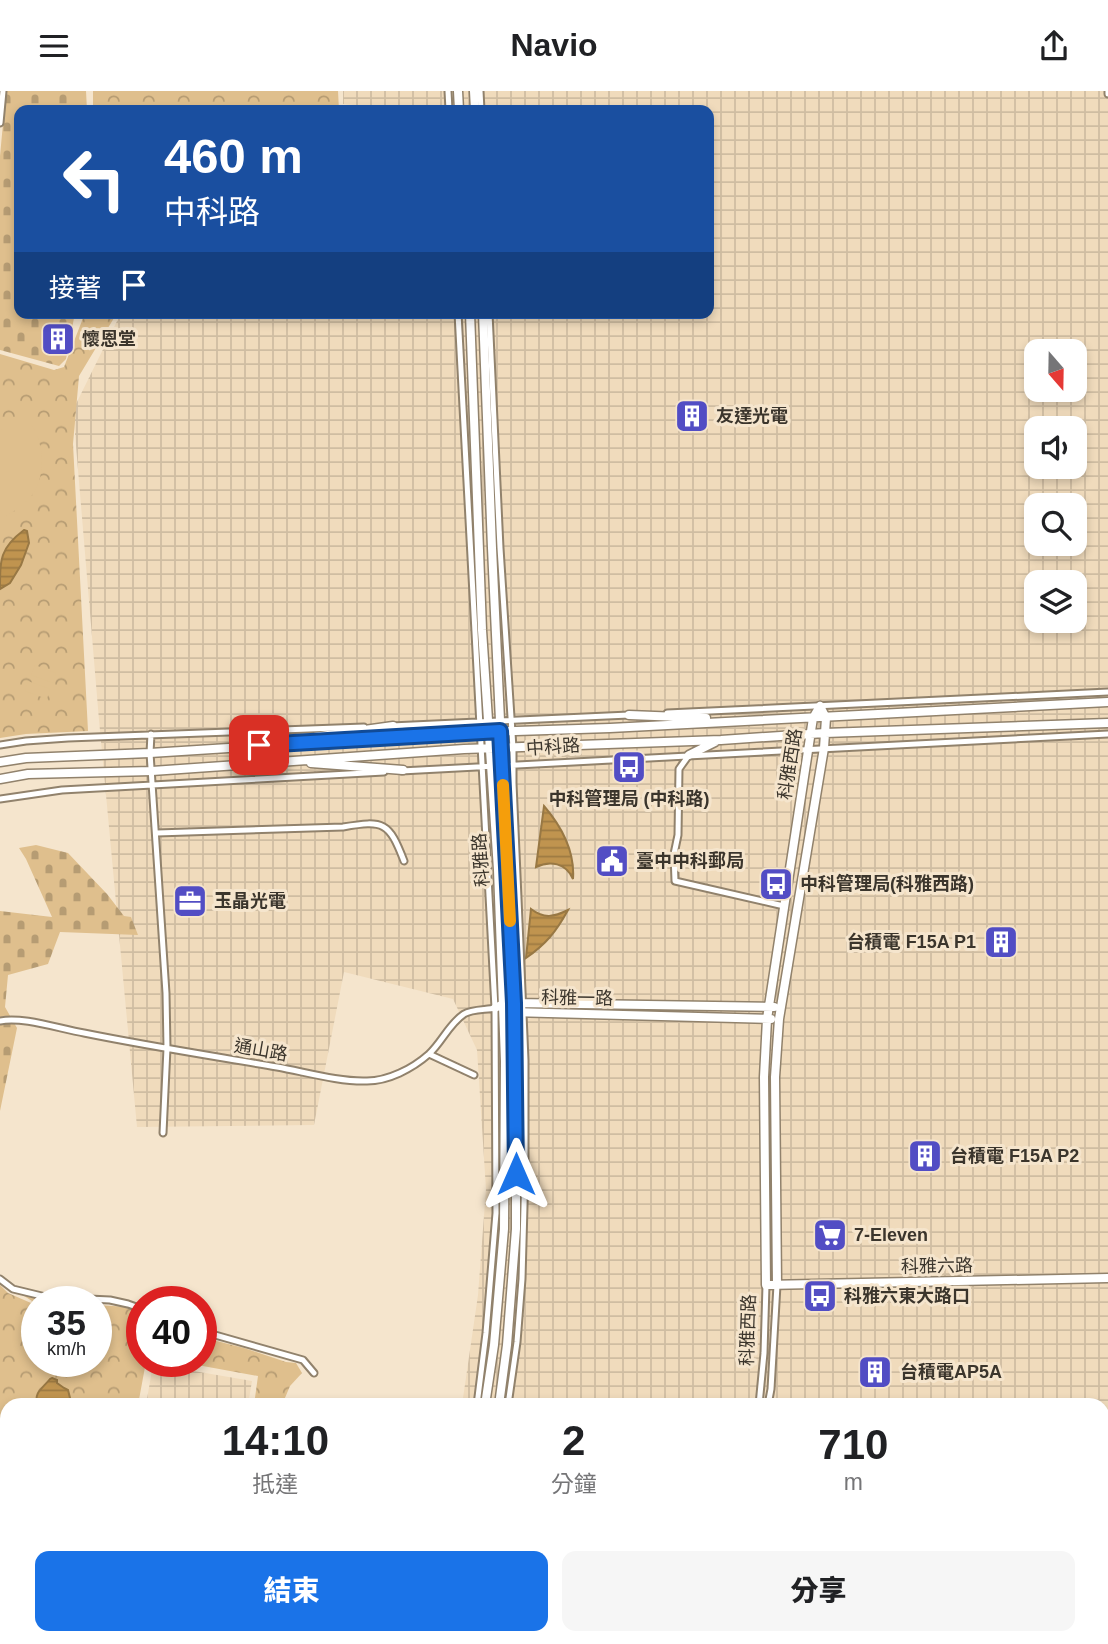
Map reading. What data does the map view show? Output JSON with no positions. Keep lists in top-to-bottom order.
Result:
{
  "streets": {
    "street": [
      "中科路",
      "科雅西路",
      "科雅路",
      "科雅一路",
      "通山路",
      "科雅六路"
    ]
  },
  "crossings": [
    ["中科路", "科雅西路"],
    ["中科路", "科雅路"],
    ["科雅西路", "科雅一路"],
    ["科雅西路", "科雅六路"],
    ["科雅路", "科雅一路"],
    ["科雅路", "通山路"],
    ["科雅一路", "通山路"]
  ],
  "places": {
    "building": [
      "懷恩堂",
      "友達光電",
      "台積電 F15A P1",
      "台積電 F15A P2",
      "台積電AP5A"
    ],
    "bus stop": ["中科管理局 (中科路)", "中科管理局(科雅西路)", "科雅六東大路口"],
    "public building": ["臺中中科郵局"],
    "office": ["玉晶光電"],
    "supermarket": ["7-Eleven"]
  },
  "north": "bottom",
  "page": {
    "header": "Navio",
    "turn": ["460 m", "中科路"],
    "then": "接著",
    "speed": "35 km/h",
    "limit": "40",
    "eta": [
      "14:10",
      "抵達",
      "2",
      "分鐘",
      "710",
      "m"
    ],
    "buttons": ["結束", "分享"]
  }
}
